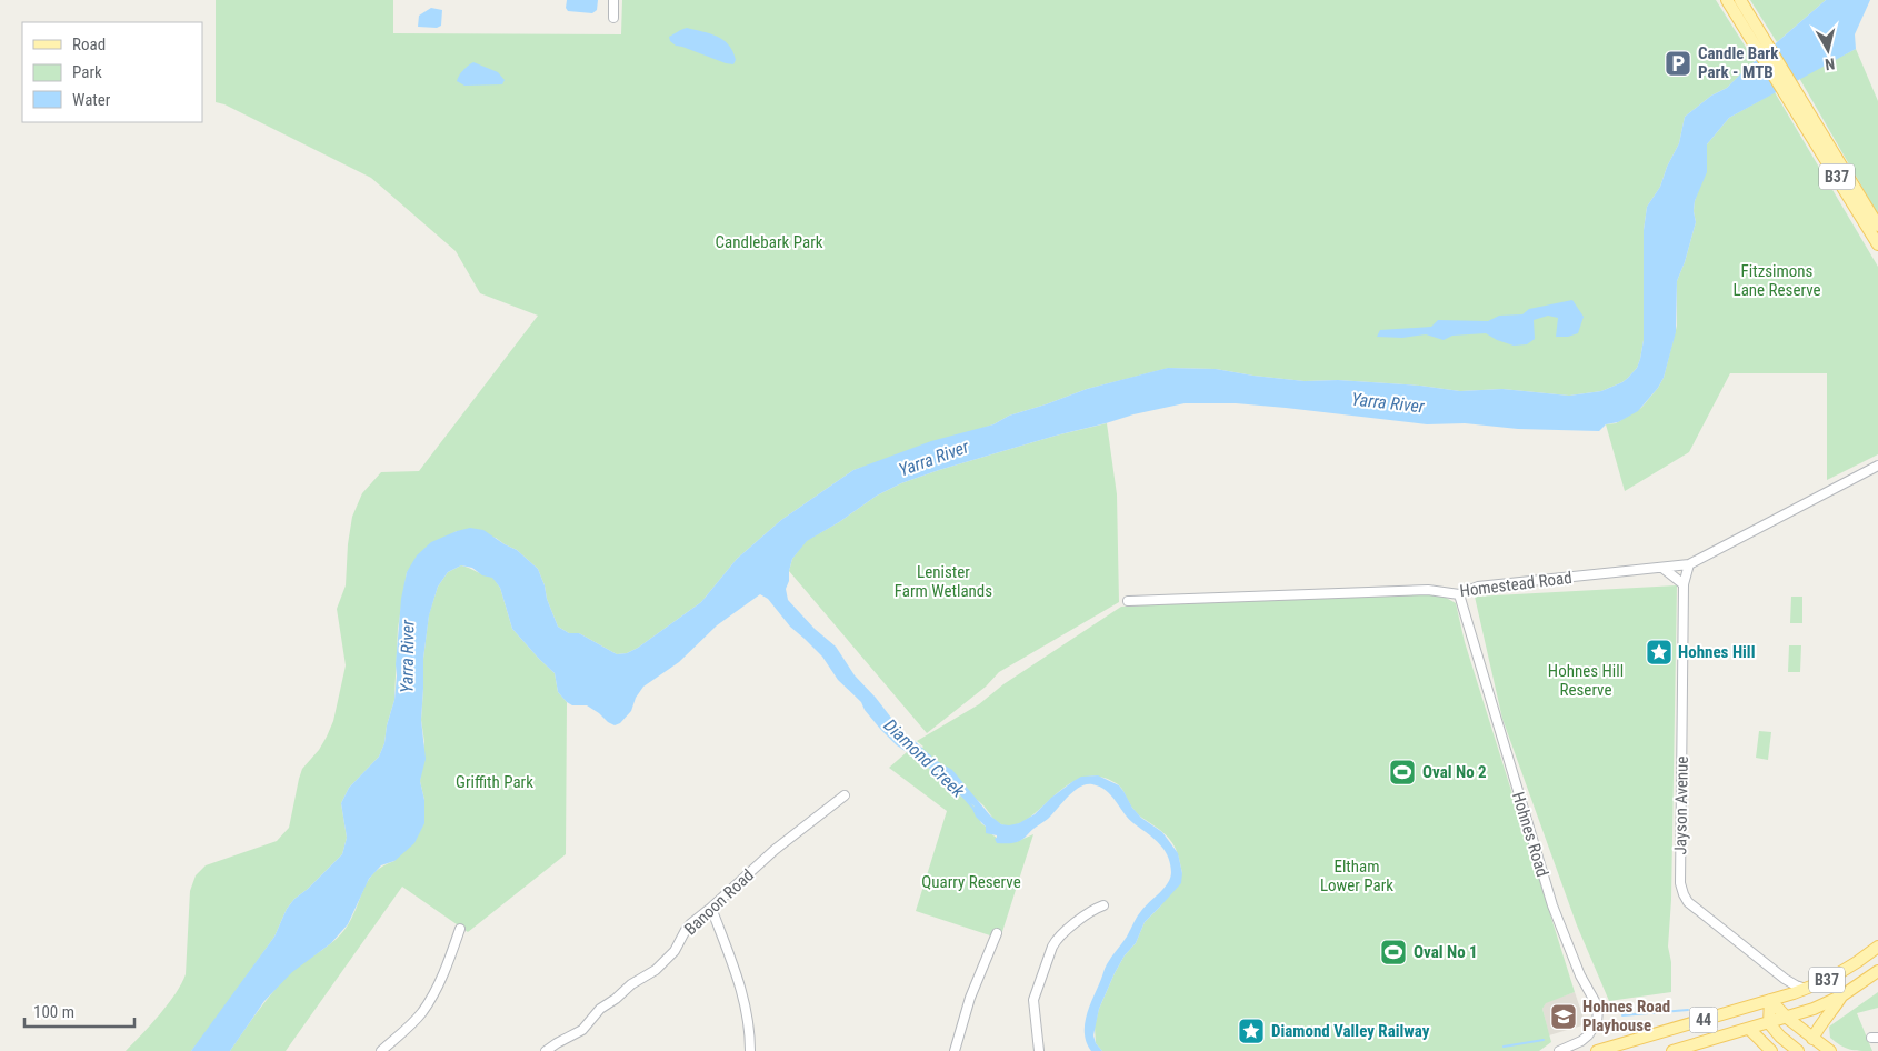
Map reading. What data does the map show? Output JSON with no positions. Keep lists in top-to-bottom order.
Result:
{
  "streets": {
    "main road": ["B37", "44"],
    "street": [
      "Homestead Road",
      "Jayson Avenue",
      "Hohnes Road",
      "Banoon Road"
    ]
  },
  "crossings": [
    ["B37", "Jayson Avenue"],
    ["B37", "44"],
    ["Homestead Road", "Jayson Avenue"],
    ["Homestead Road", "Hohnes Road"]
  ],
  "water": ["Yarra River", "Diamond Creek"],
  "parks": [
    "Candlebark Park",
    "Fitzsimons Lane Reserve",
    "Lenister Farm Wetlands",
    "Hohnes Hill Reserve",
    "Griffith Park",
    "Eltham Lower Park",
    "Quarry Reserve"
  ],
  "places": {
    "parking": ["Candle Bark Park - MTB"],
    "place": ["Hohnes Hill", "Diamond Valley Railway"],
    "sports": ["Oval No 2", "Oval No 1"],
    "school or university": ["Hohnes Road Playhouse"]
  },
  "legend": ["Road", "Park", "Water"],
  "scale_bar": "100 m",
  "north": "bottom"
}
